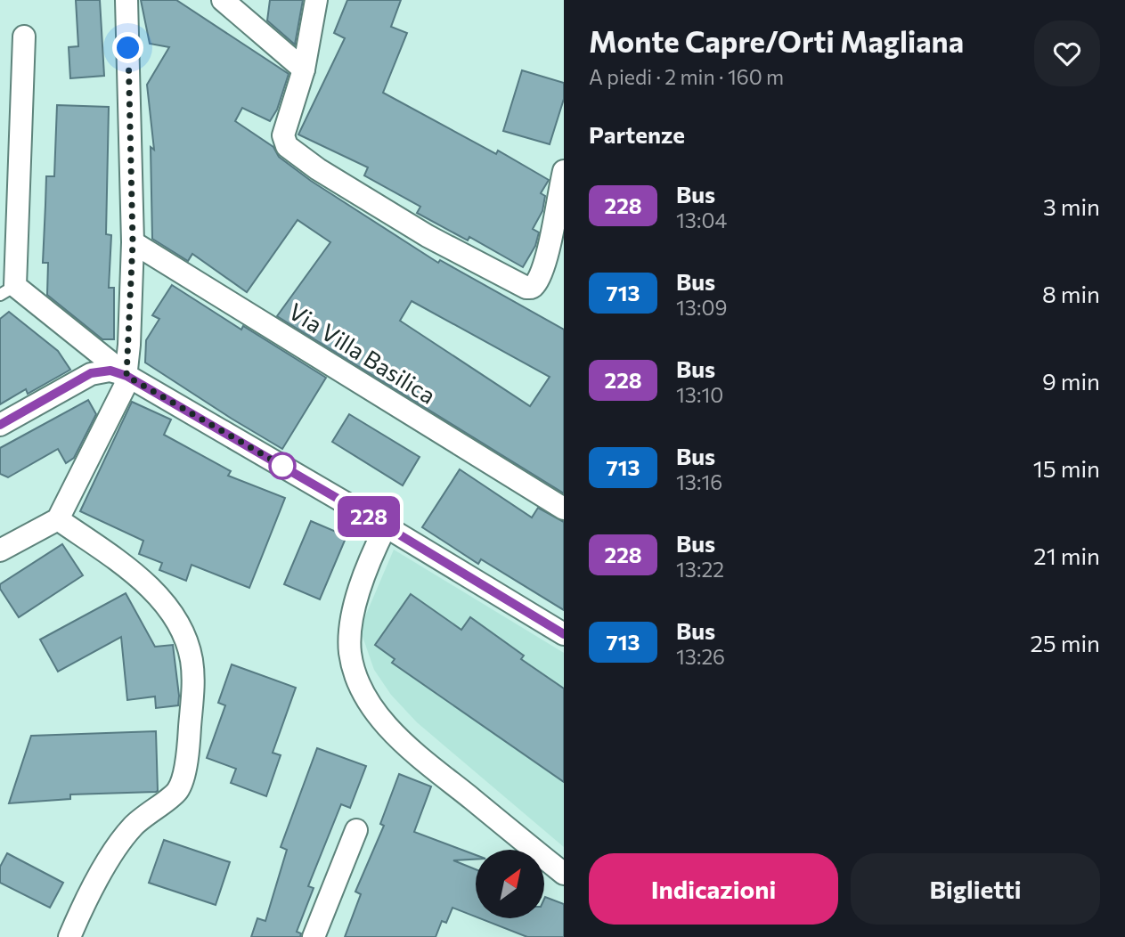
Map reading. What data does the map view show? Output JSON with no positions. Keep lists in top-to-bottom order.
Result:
{
  "streets": {
    "street": ["Via Villa Basilica"]
  },
  "lines": ["bus line 228"],
  "north": "top right",
  "page": {
    "on_map": "228",
    "heading": [
      ["Monte Capre/Orti Magliana", "A piedi · 2 min · 160 m"],
      "Partenze"
    ],
    "list": [
      {
        "mark": "228",
        "name": "Bus",
        "note": "13:04",
        "value": "3 min"
      },
      {
        "mark": "713",
        "name": "Bus",
        "note": "13:09",
        "value": "8 min"
      },
      {
        "mark": "228",
        "name": "Bus",
        "note": "13:10",
        "value": "9 min"
      },
      {
        "mark": "713",
        "name": "Bus",
        "note": "13:16",
        "value": "15 min"
      },
      {
        "mark": "228",
        "name": "Bus",
        "note": "13:22",
        "value": "21 min"
      },
      {
        "mark": "713",
        "name": "Bus",
        "note": "13:26",
        "value": "25 min"
      }
    ],
    "buttons": ["Indicazioni", "Biglietti"]
  }
}
